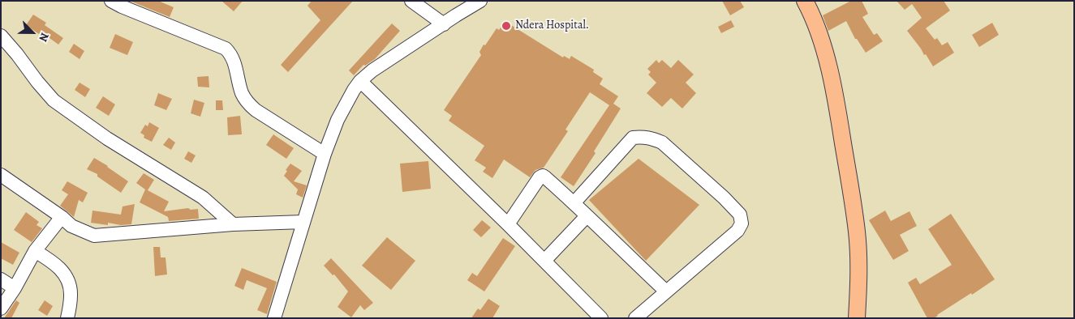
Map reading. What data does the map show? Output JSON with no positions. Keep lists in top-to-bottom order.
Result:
{
  "places": ["Ndera Hospital."],
  "north": "bottom right"
}
